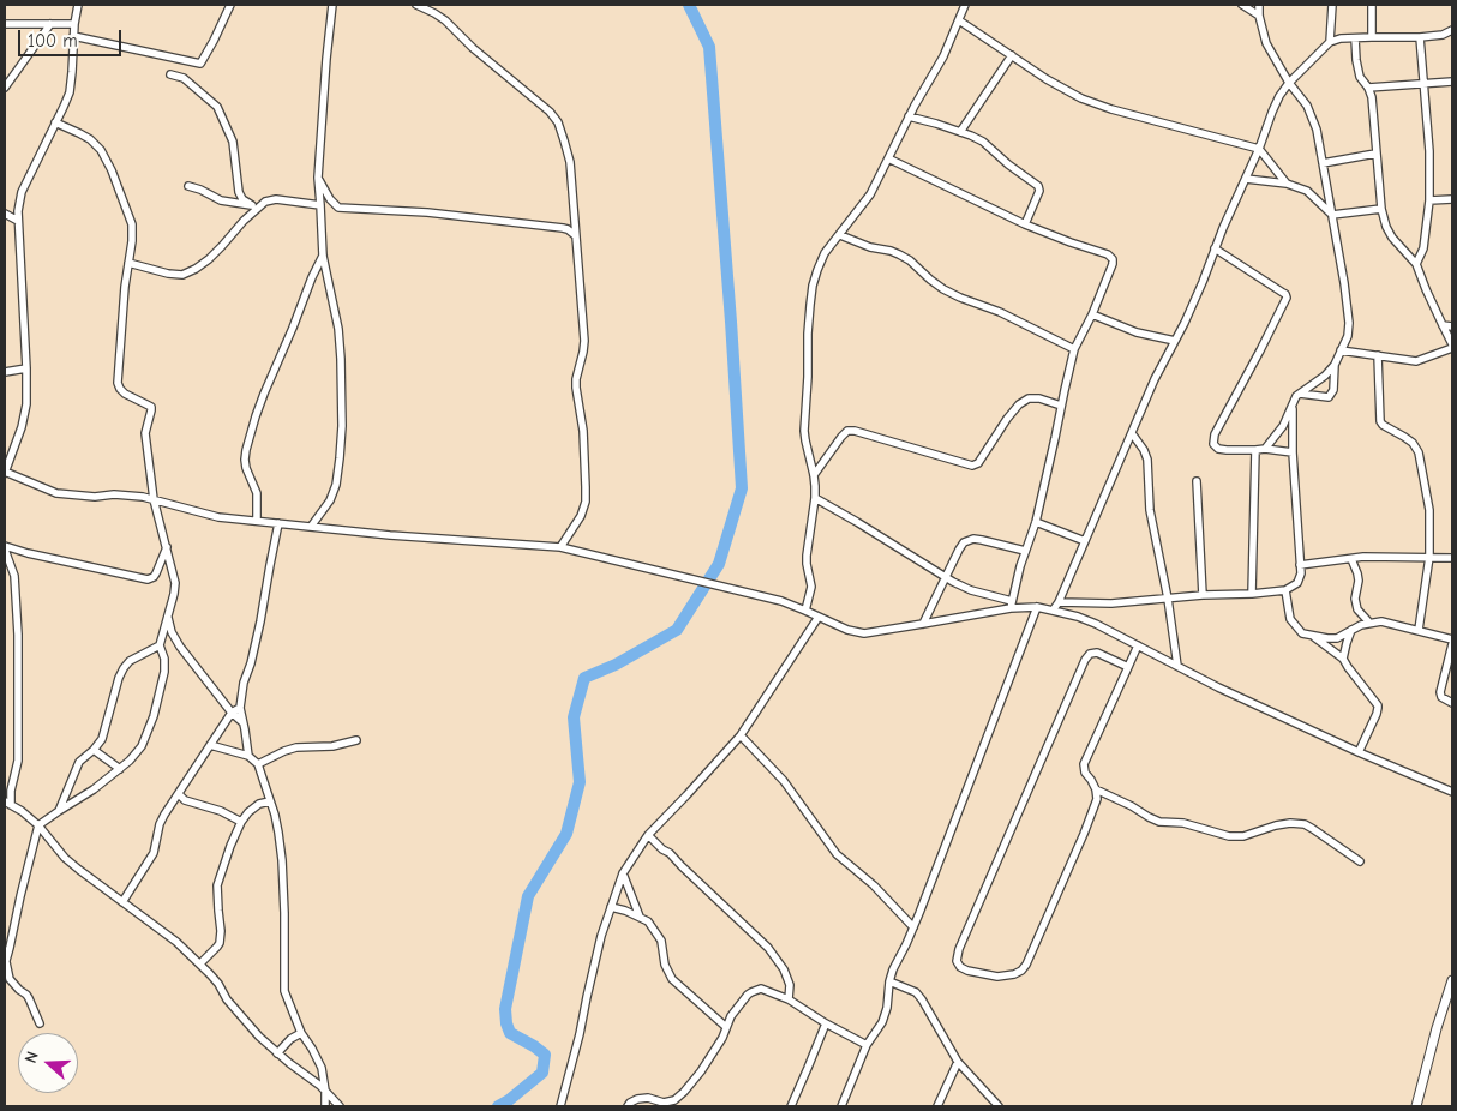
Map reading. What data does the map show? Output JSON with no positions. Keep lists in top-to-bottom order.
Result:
{
  "scale_bar": "100 m",
  "north": "left"
}
